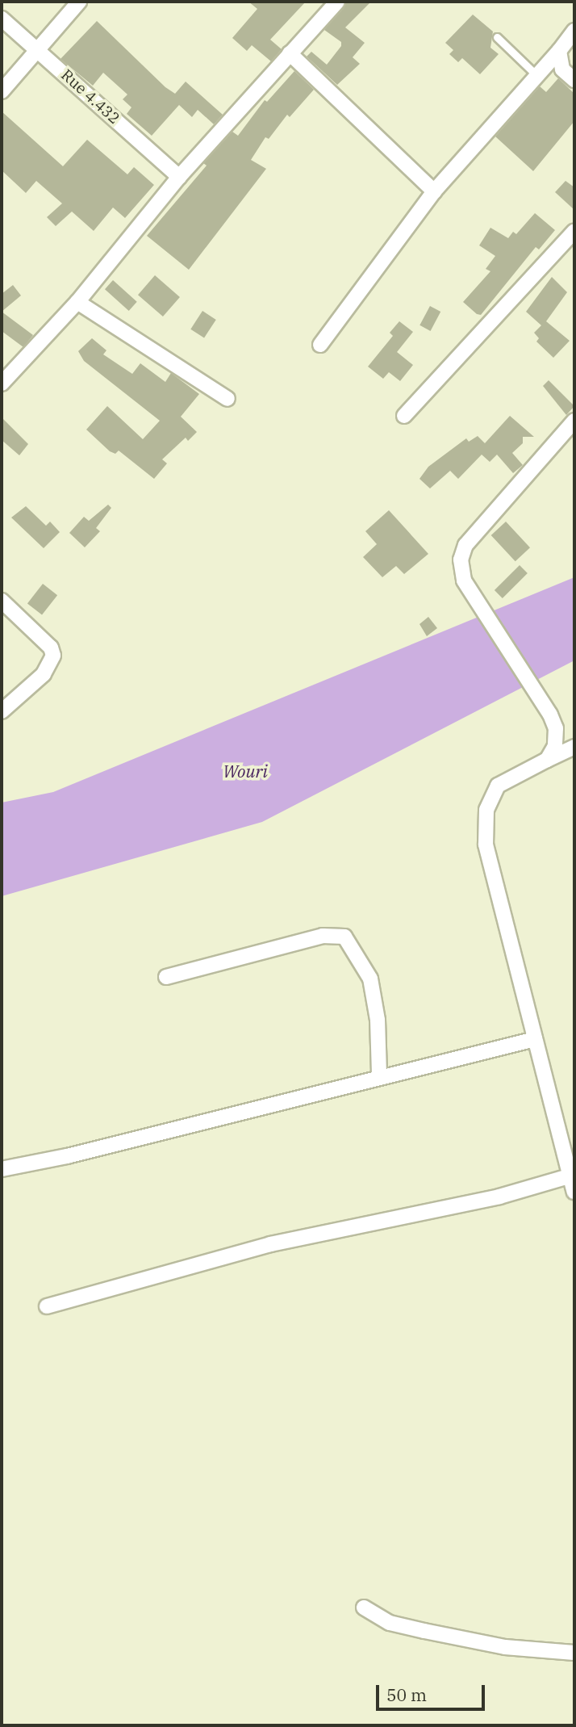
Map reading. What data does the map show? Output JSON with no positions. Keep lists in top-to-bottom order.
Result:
{
  "streets": {
    "street": ["Rue 4.432"]
  },
  "water": ["Wouri"],
  "scale_bar": "50 m"
}
